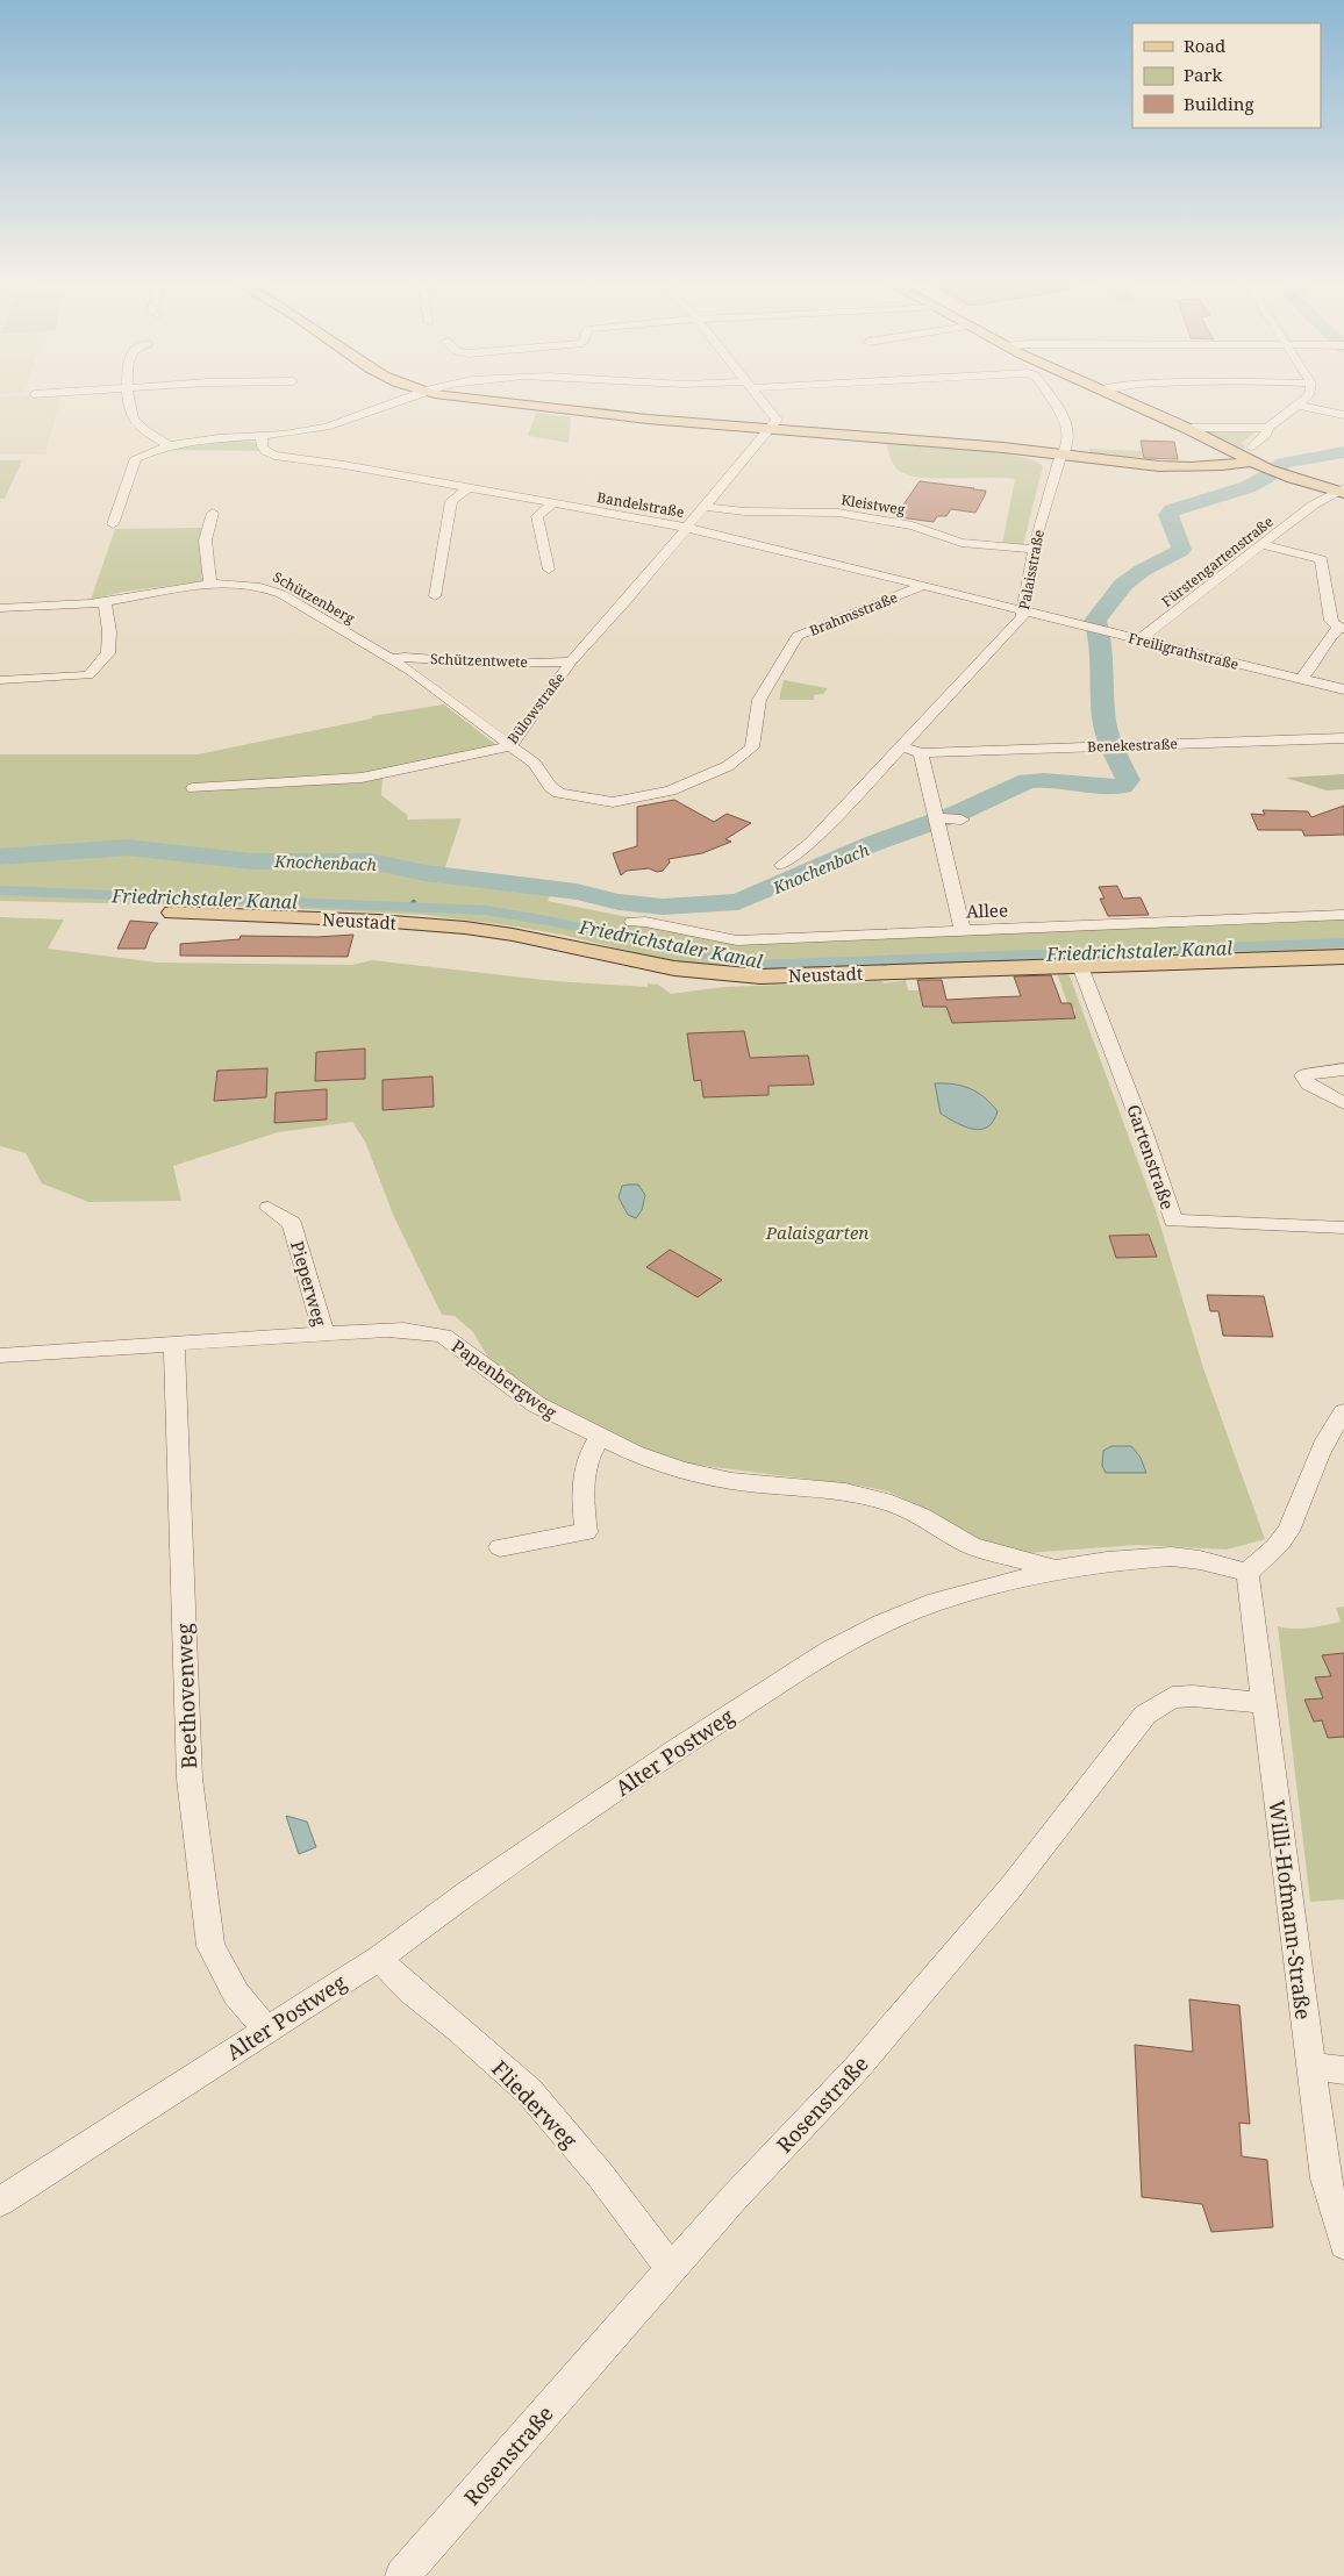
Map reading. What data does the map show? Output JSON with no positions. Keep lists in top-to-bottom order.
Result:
{
  "streets": {
    "main road": ["Neustadt"],
    "street": [
      "Bandelstraße",
      "Kleistweg",
      "Fürstengartenstraße",
      "Palaisstraße",
      "Schützenberg",
      "Brahmsstraße",
      "Freiligrathstraße",
      "Schützentwete",
      "Bülowstraße",
      "Benekestraße",
      "Allee",
      "Gartenstraße",
      "Pieperweg",
      "Papenbergweg",
      "Beethovenweg",
      "Alter Postweg",
      "Willi-Hofmann-Straße",
      "Fliederweg",
      "Rosenstraße"
    ]
  },
  "crossings": [
    ["Bandelstraße", "Palaisstraße"],
    ["Bandelstraße", "Brahmsstraße"],
    ["Bandelstraße", "Freiligrathstraße"],
    ["Bandelstraße", "Bülowstraße"],
    ["Kleistweg", "Palaisstraße"],
    ["Kleistweg", "Bülowstraße"],
    ["Fürstengartenstraße", "Freiligrathstraße"],
    ["Palaisstraße", "Freiligrathstraße"],
    ["Schützenberg", "Brahmsstraße"],
    ["Schützenberg", "Schützentwete"],
    ["Schützenberg", "Bülowstraße"],
    ["Brahmsstraße", "Bülowstraße"],
    ["Schützentwete", "Bülowstraße"],
    ["Neustadt", "Gartenstraße"],
    ["Pieperweg", "Papenbergweg"],
    ["Papenbergweg", "Beethovenweg"],
    ["Papenbergweg", "Alter Postweg"],
    ["Beethovenweg", "Alter Postweg"],
    ["Alter Postweg", "Willi-Hofmann-Straße"],
    ["Alter Postweg", "Fliederweg"],
    ["Willi-Hofmann-Straße", "Rosenstraße"],
    ["Fliederweg", "Rosenstraße"]
  ],
  "water": ["Knochenbach", "Friedrichstaler Kanal"],
  "parks": ["Palaisgarten"],
  "legend": ["Road", "Park", "Building"]
}
